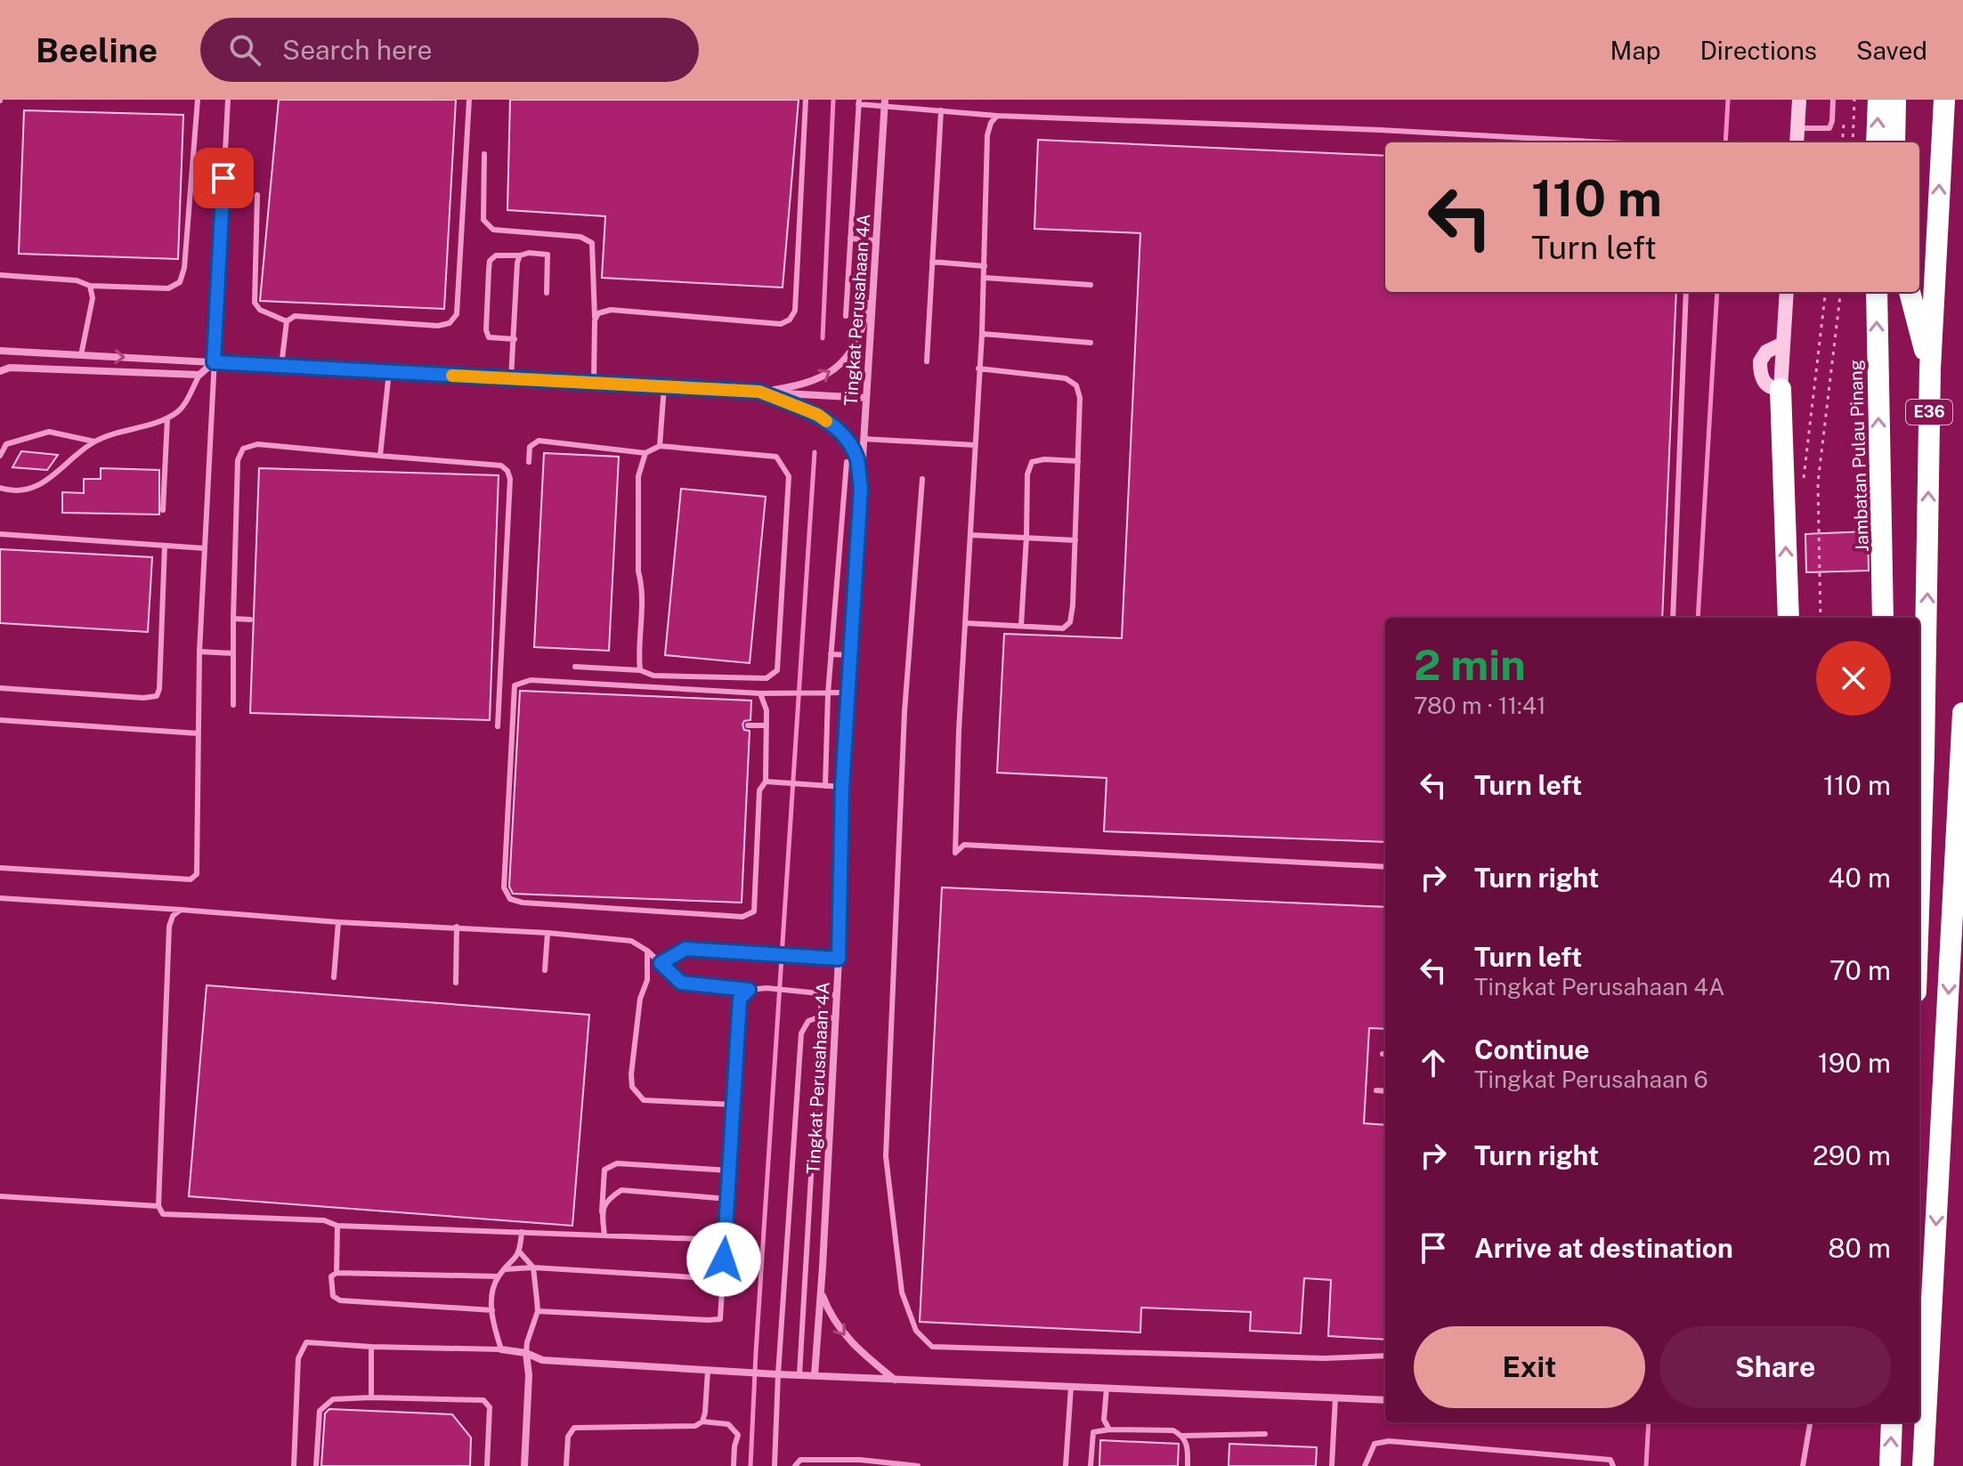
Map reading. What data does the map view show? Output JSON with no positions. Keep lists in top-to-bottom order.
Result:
{
  "streets": {
    "highway": ["E36", "Jambatan Pulau Pinang"],
    "street": ["Tingkat Perusahaan 4A"]
  },
  "page": {
    "header": "Beeline",
    "search": "Search here",
    "nav": ["Map", "Directions", "Saved"],
    "turn": ["110 m", "Turn left"],
    "heading": ["2 min", "780 m · 11:41"],
    "list": [
      {
        "name": "Turn left",
        "value": "110 m"
      },
      {
        "name": "Turn right",
        "value": "40 m"
      },
      {
        "name": "Turn left",
        "note": "Tingkat Perusahaan 4A",
        "value": "70 m"
      },
      {
        "name": "Continue",
        "note": "Tingkat Perusahaan 6",
        "value": "190 m"
      },
      {
        "name": "Turn right",
        "value": "290 m"
      },
      {
        "name": "Arrive at destination",
        "value": "80 m"
      }
    ],
    "buttons": ["Exit", "Share"]
  }
}
